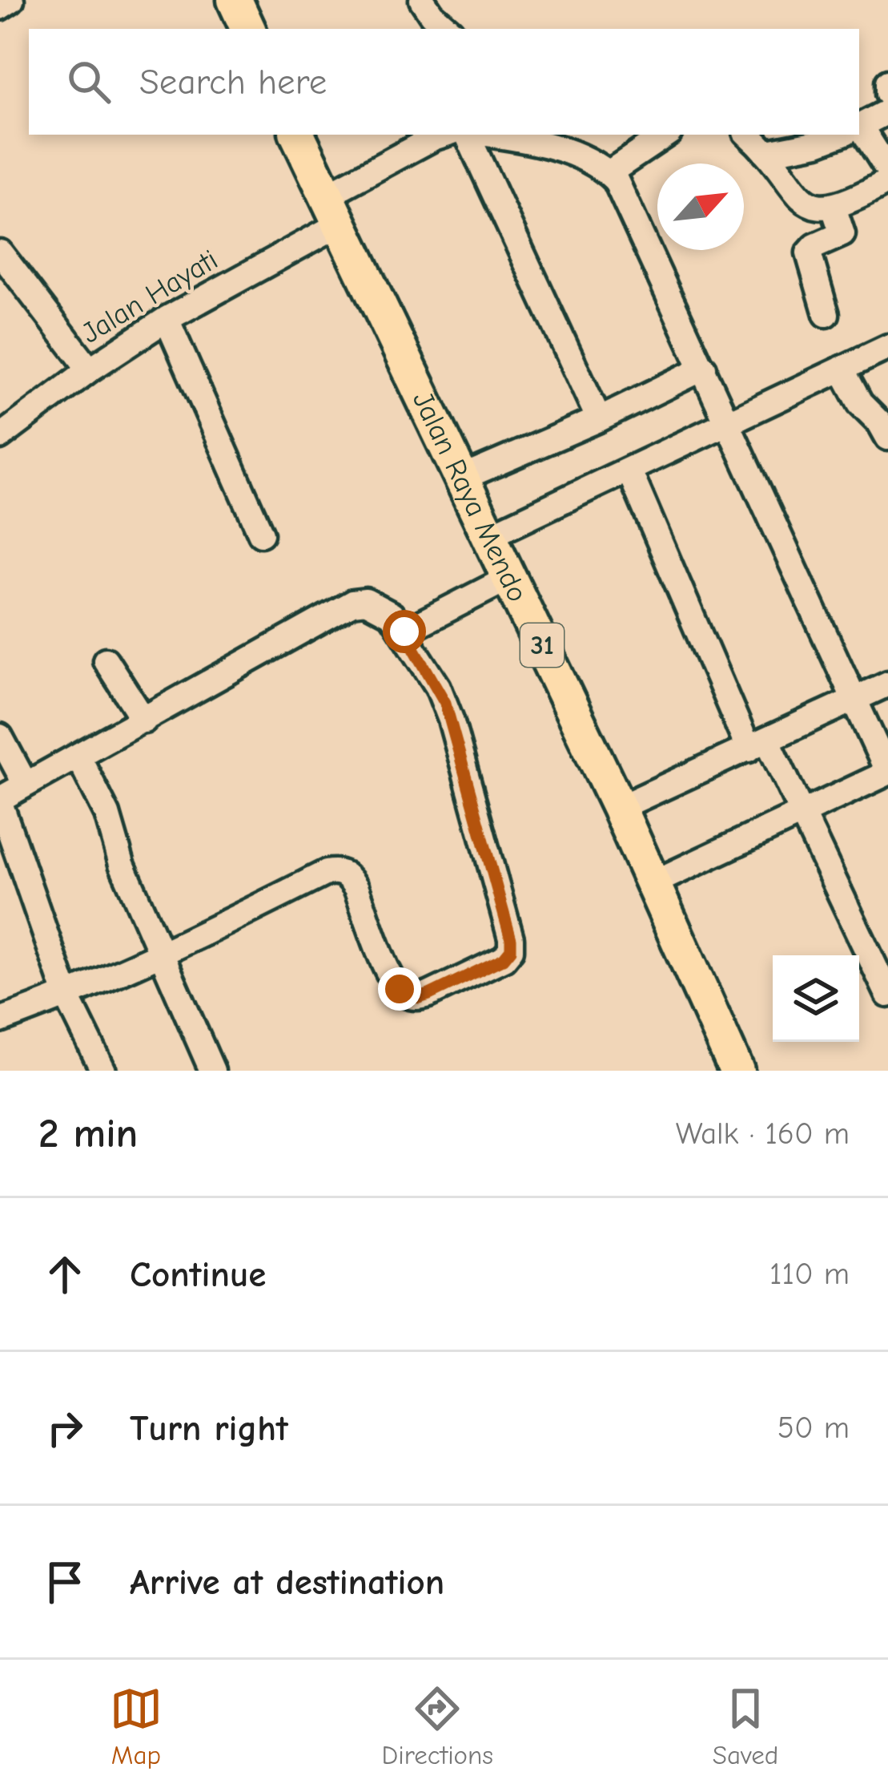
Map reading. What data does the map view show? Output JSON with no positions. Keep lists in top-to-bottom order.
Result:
{
  "streets": {
    "highway": ["Jalan Raya Mendo", "31"],
    "street": ["Jalan Hayati"]
  },
  "crossings": [
    ["Jalan Hayati", "Jalan Raya Mendo"]
  ],
  "north": "top right",
  "page": {
    "search": "Search here",
    "heading": ["2 min", "Walk · 160 m"],
    "list": [
      ["Continue", "110 m"],
      ["Turn right", "50 m"],
      "Arrive at destination"
    ],
    "nav": ["Map", "Directions", "Saved"]
  }
}
